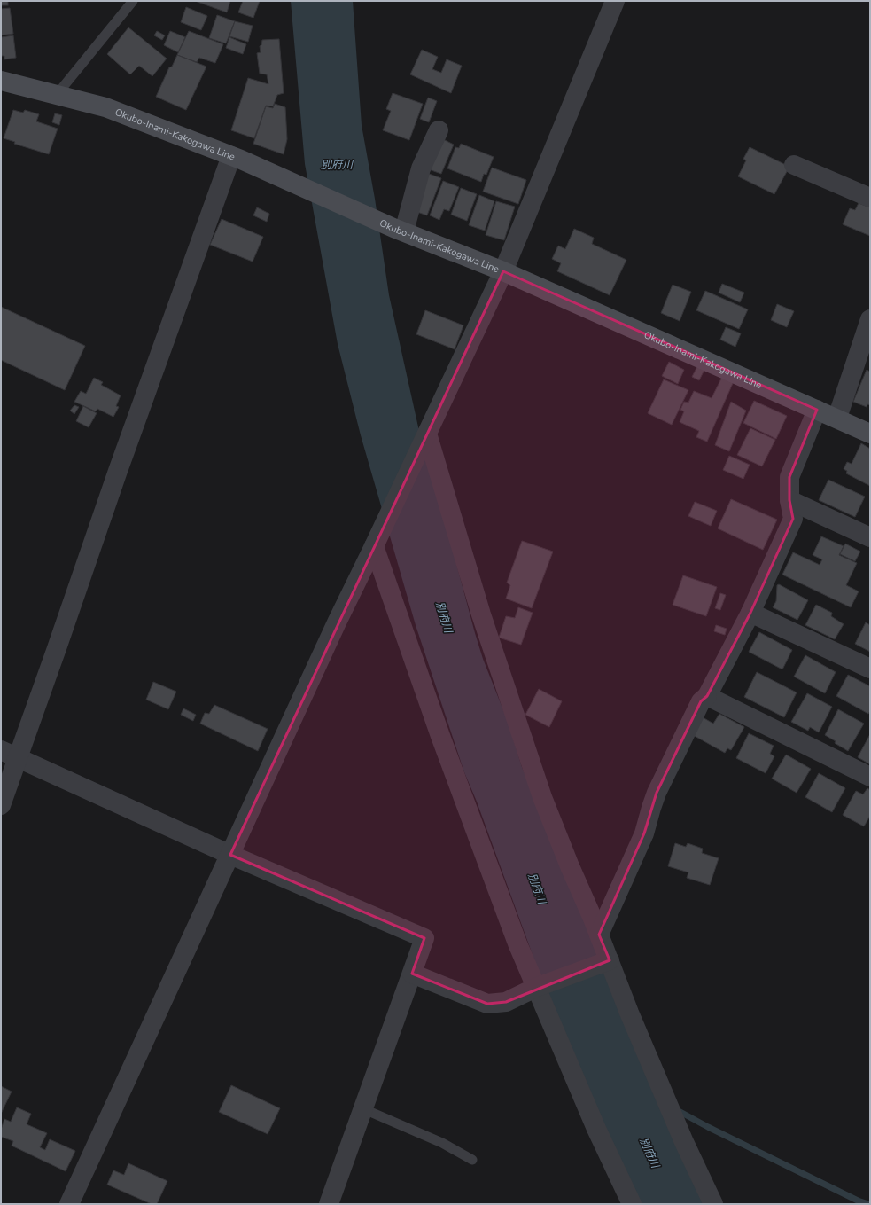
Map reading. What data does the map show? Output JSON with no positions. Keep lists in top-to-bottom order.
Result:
{
  "streets": {
    "main road": ["Okubo-Inami-Kakogawa Line"]
  },
  "water": ["別府川"]
}
